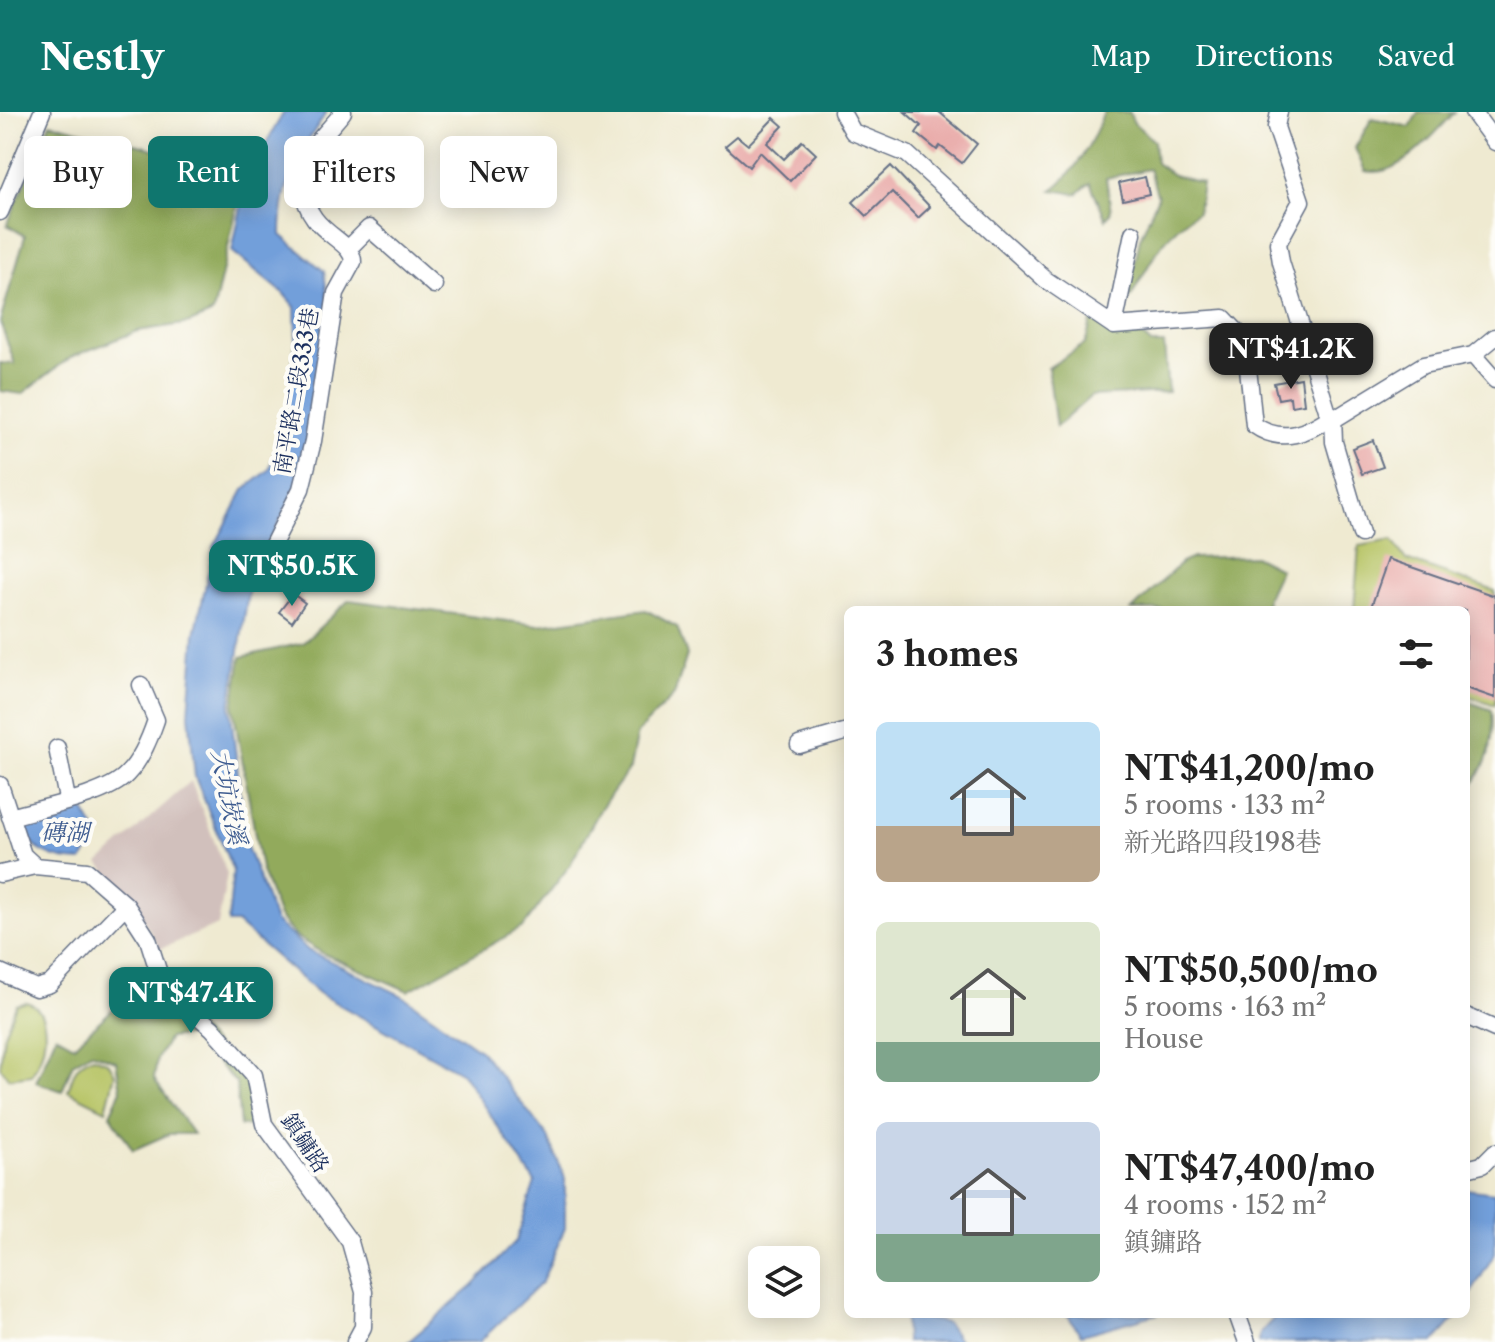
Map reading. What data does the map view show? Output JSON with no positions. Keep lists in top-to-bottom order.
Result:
{
  "streets": {
    "street": ["南平路二段333巷", "鎮鏞路"]
  },
  "water": ["大坑崁溪", "磚湖"],
  "page": {
    "header": "Nestly",
    "nav": ["Map", "Directions", "Saved"],
    "chip": [
      "Buy",
      "Rent",
      "Filters",
      "New"
    ],
    "price": ["NT$41.2K", "NT$50.5K", "NT$47.4K"],
    "heading": "3 homes",
    "list": [
      {
        "name": "NT$41,200/mo",
        "note": "5 rooms · 133 m² · 新光路四段198巷"
      },
      {
        "name": "NT$50,500/mo",
        "note": "5 rooms · 163 m² · House"
      },
      {
        "name": "NT$47,400/mo",
        "note": "4 rooms · 152 m² · 鎮鏞路"
      }
    ]
  }
}
